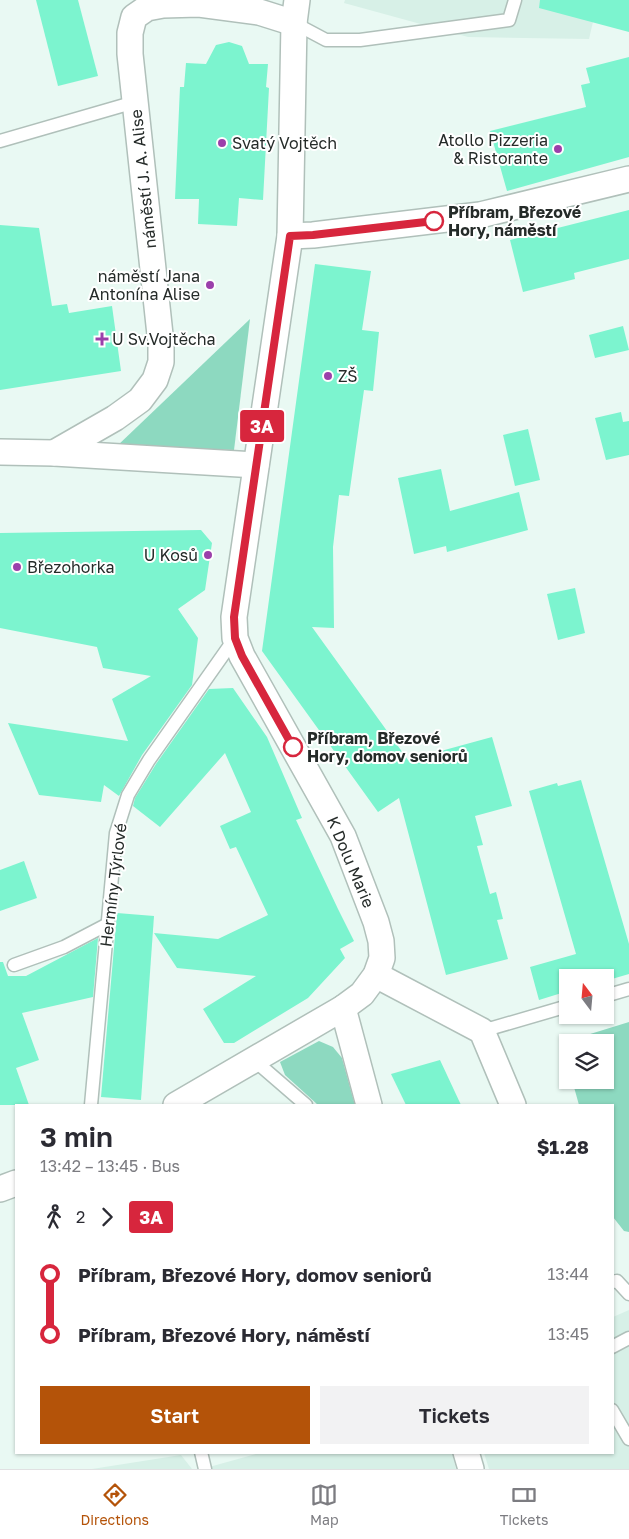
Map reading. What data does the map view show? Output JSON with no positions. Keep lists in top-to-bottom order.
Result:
{
  "streets": {
    "street": ["náměstí J. A. Alise", "K Dolu Marie"],
    "lane": ["Hermíny Týrlové"]
  },
  "crossings": [
    ["K Dolu Marie", "Hermíny Týrlové"]
  ],
  "places": {
    "other": [
      "Svatý Vojtěch",
      "Atollo Pizzeria & Ristorante",
      "Příbram, Březové Hory, náměstí",
      "náměstí Jana Antonína Alise",
      "ZŠ",
      "U Kosů",
      "Březohorka",
      "Příbram, Březové Hory, domov seniorů"
    ],
    "health": ["U Sv.Vojtěcha"]
  },
  "lines": ["bus line 3A"],
  "north": "top",
  "page": {
    "on_map": "3A",
    "heading": ["3 min", "13:42 – 13:45 · Bus", "$1.28"],
    "legs": ["2", "3A"],
    "list": [
      {
        "name": "Příbram, Březové Hory, domov seniorů",
        "value": "13:44"
      },
      {
        "name": "Příbram, Březové Hory, náměstí",
        "value": "13:45"
      }
    ],
    "buttons": ["Start", "Tickets"],
    "tabs": ["Directions", "Map", "Tickets"]
  }
}
